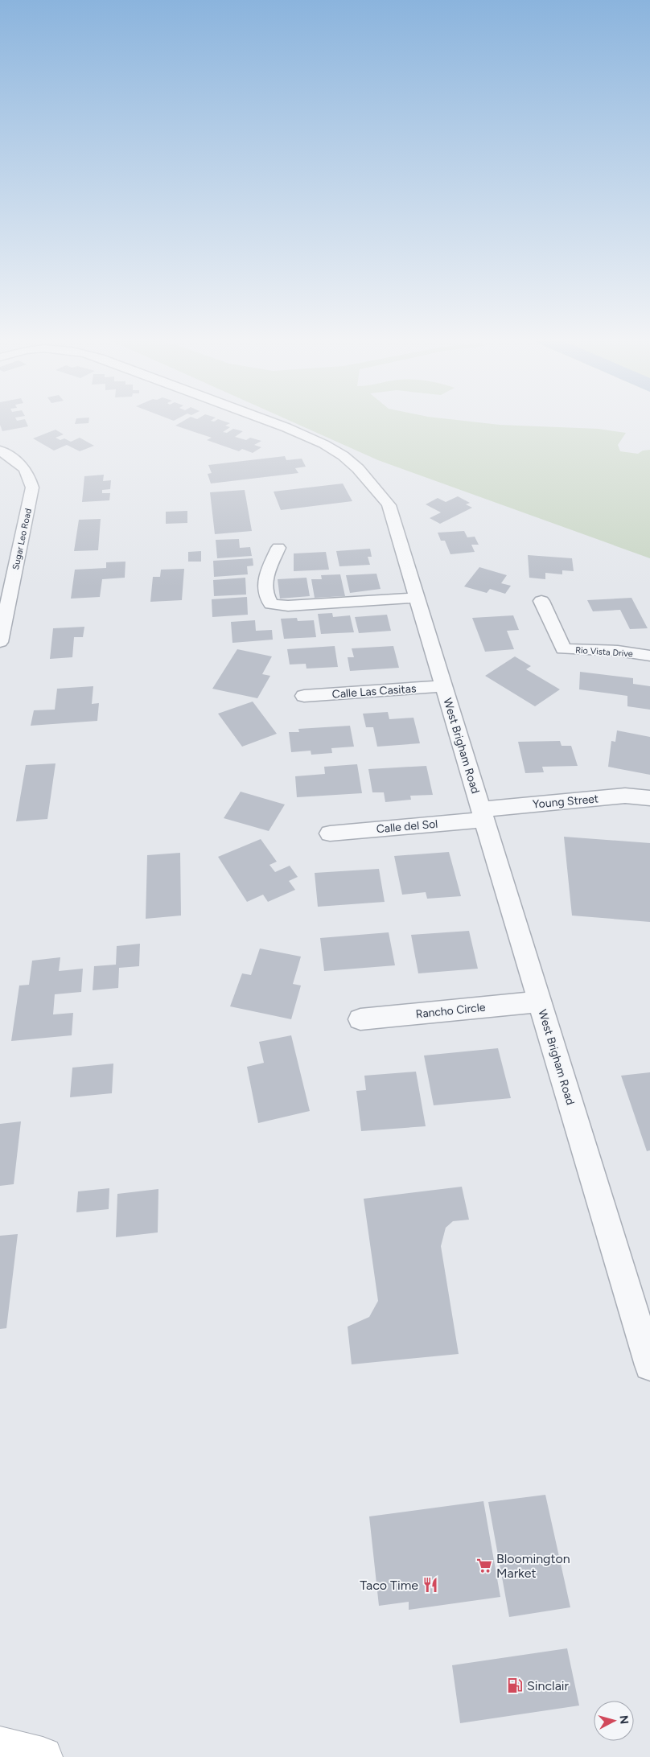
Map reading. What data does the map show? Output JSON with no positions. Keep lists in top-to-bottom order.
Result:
{
  "streets": {
    "street": [
      "Sugar Leo Road",
      "Rio Vista Drive",
      "Calle Las Casitas",
      "West Brigham Road",
      "Young Street",
      "Calle del Sol",
      "Rancho Circle"
    ]
  },
  "crossings": [
    ["Calle Las Casitas", "West Brigham Road"],
    ["West Brigham Road", "Young Street"],
    ["West Brigham Road", "Calle del Sol"],
    ["West Brigham Road", "Rancho Circle"],
    ["Young Street", "Calle del Sol"]
  ],
  "places": {
    "supermarket": ["Bloomington Market"],
    "restaurant": ["Taco Time"],
    "fuel station": ["Sinclair"]
  },
  "north": "right"
}
